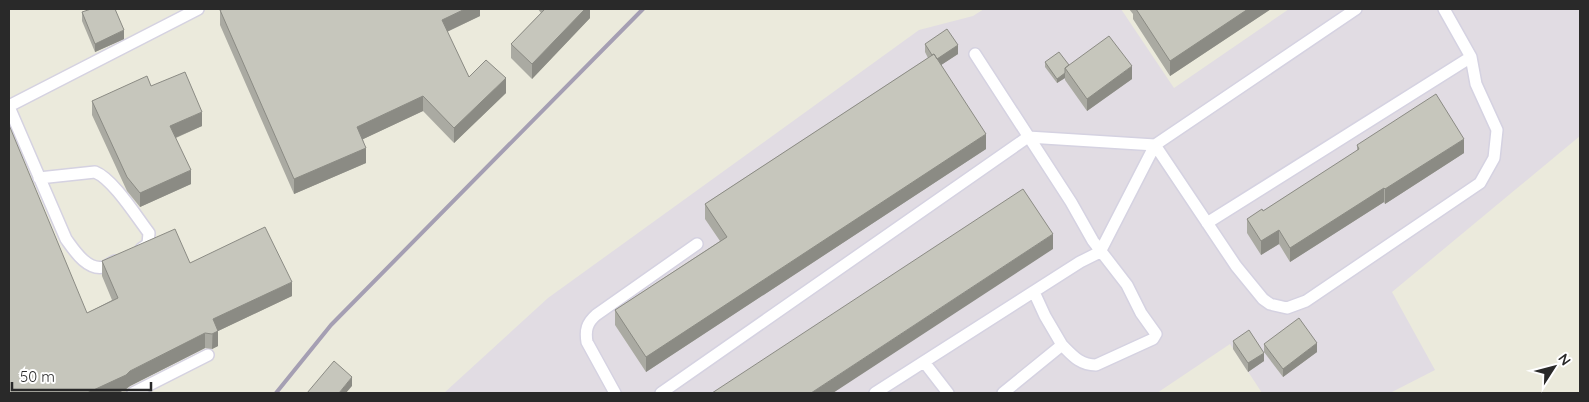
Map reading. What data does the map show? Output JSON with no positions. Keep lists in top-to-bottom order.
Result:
{
  "scale_bar": "50 m",
  "north": "top right"
}
